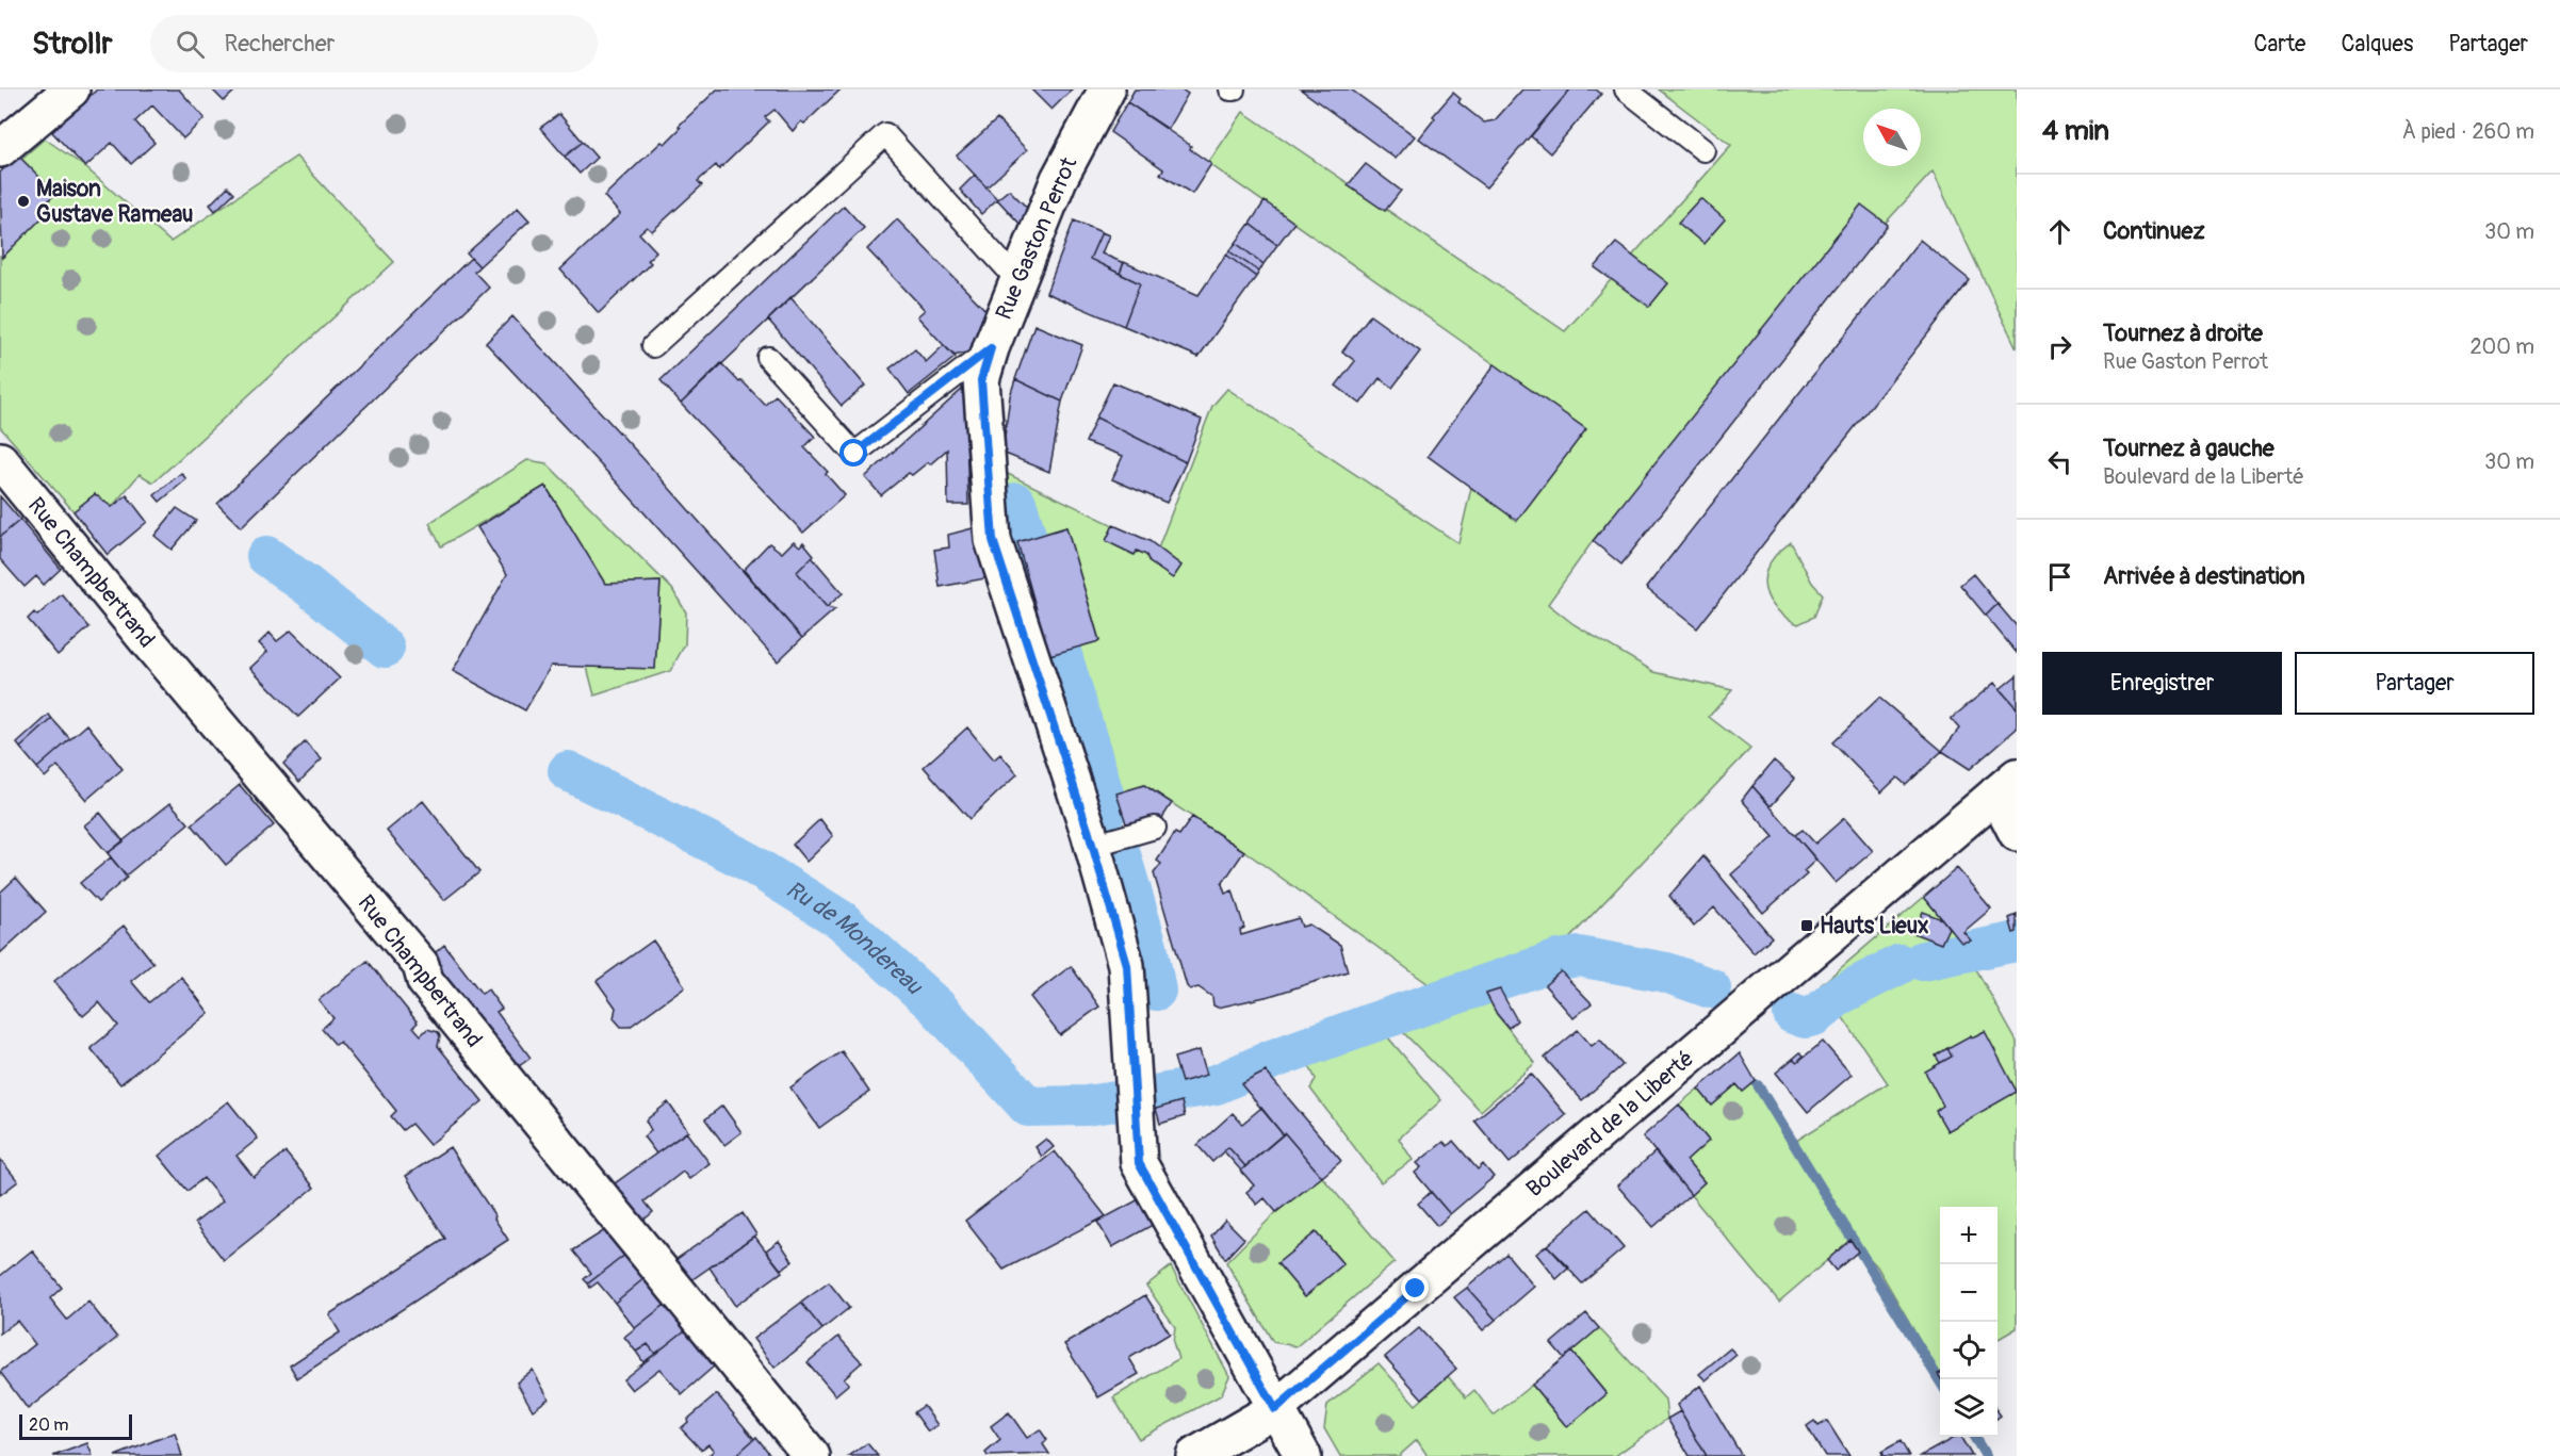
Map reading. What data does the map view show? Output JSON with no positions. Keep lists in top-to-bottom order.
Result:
{
  "streets": {
    "street": ["Rue Gaston Perrot", "Rue Champbertrand", "Boulevard de la Liberté"]
  },
  "crossings": [
    ["Rue Gaston Perrot", "Boulevard de la Liberté"]
  ],
  "water": ["Ru de Mondereau"],
  "places": {
    "other": ["Maison Gustave Rameau"],
    "transit": ["Hauts Lieux"]
  },
  "scale_bar": "20 m",
  "north": "top left",
  "page": {
    "header": "Strollr",
    "search": "Rechercher",
    "nav": ["Carte", "Calques", "Partager"],
    "heading": ["4 min", "À pied · 260 m"],
    "list": [
      ["Continuez", "30 m"],
      ["Tournez à droite", "Rue Gaston Perrot", "200 m"],
      ["Tournez à gauche", "Boulevard de la Liberté", "30 m"],
      "Arrivée à destination"
    ],
    "buttons": ["Enregistrer", "Partager"],
    "map_buttons": ["+", "−"],
    "scale": "20 m"
  }
}
